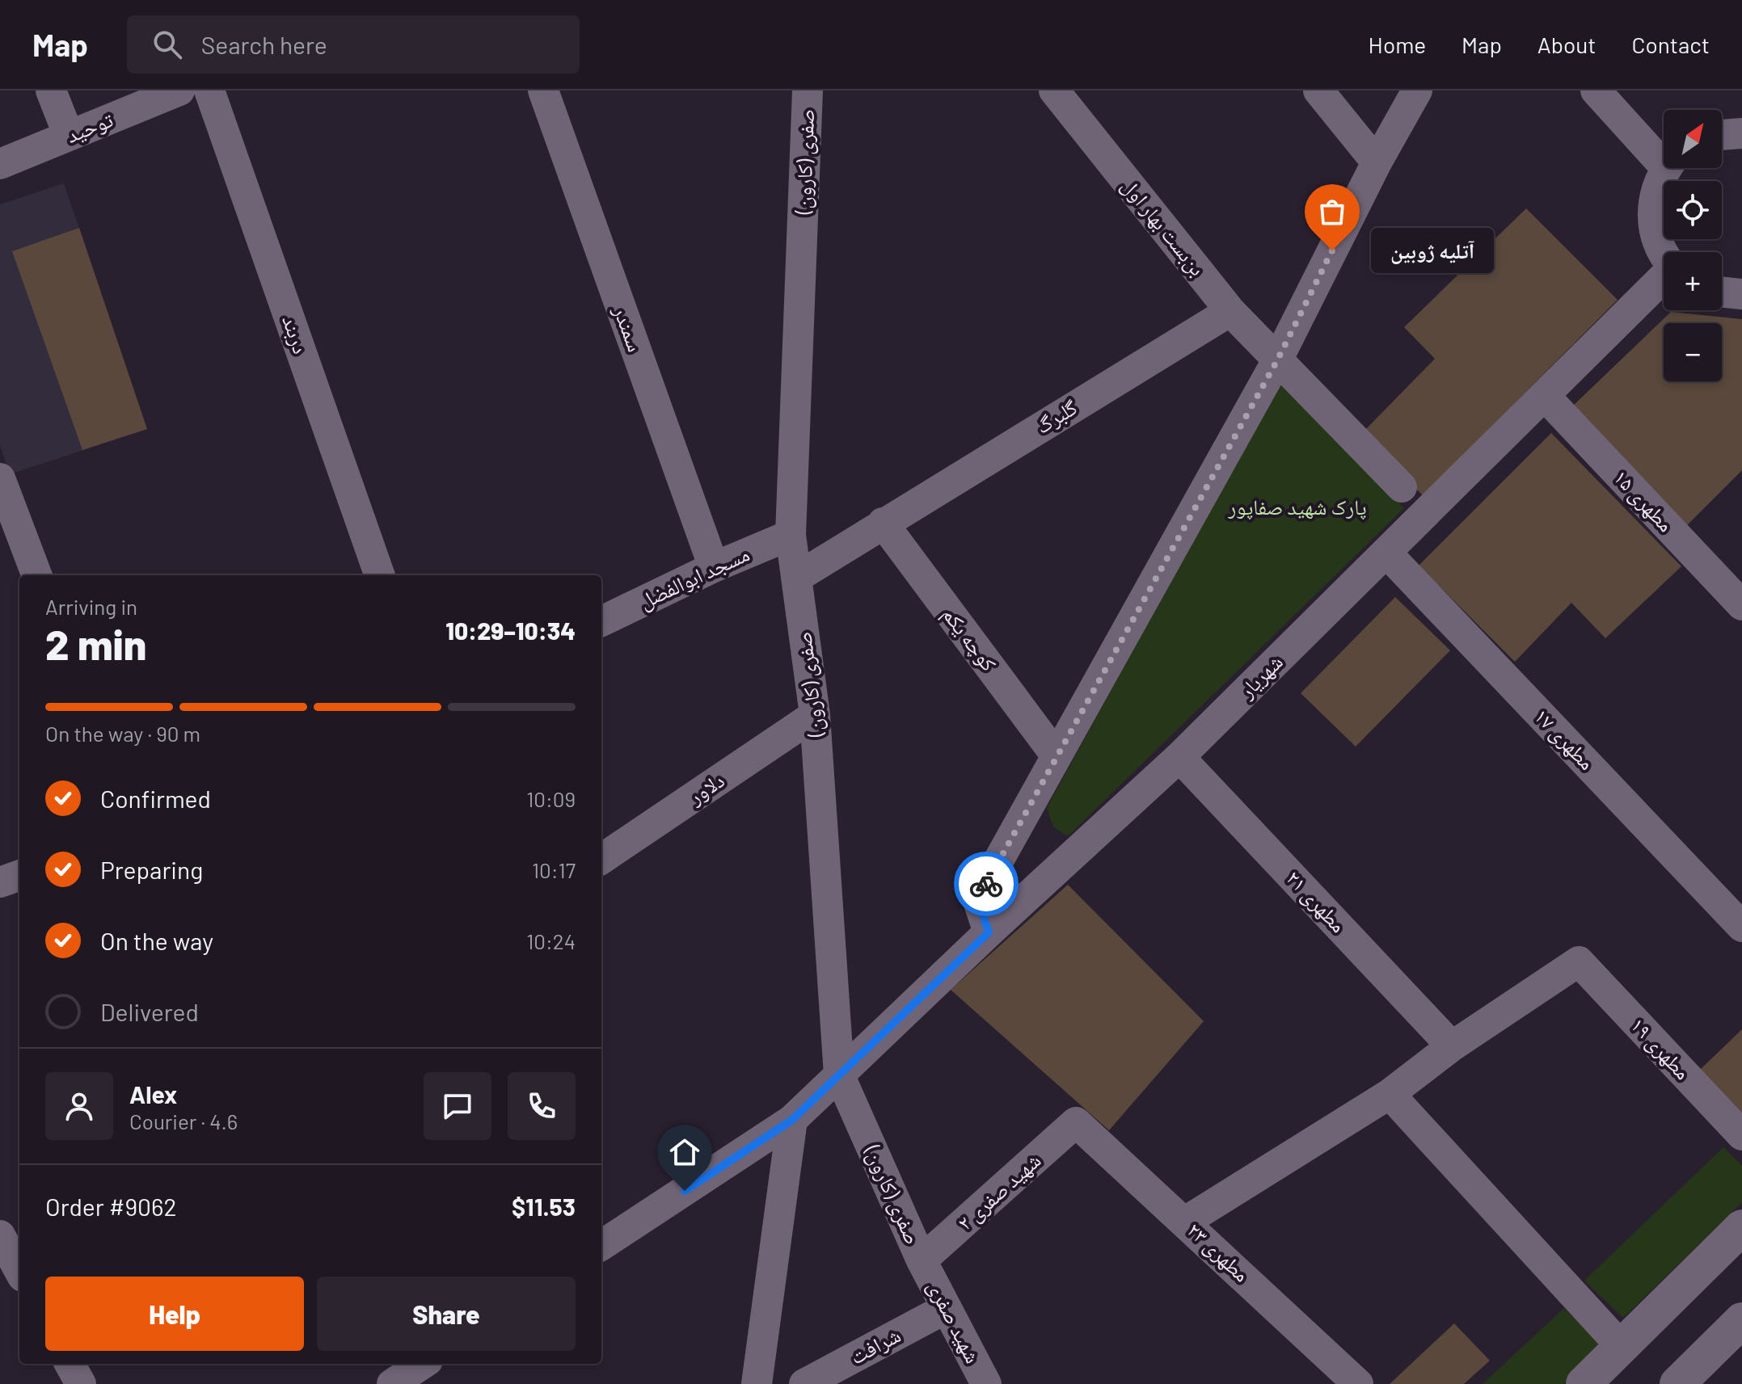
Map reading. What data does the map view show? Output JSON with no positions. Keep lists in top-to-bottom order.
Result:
{
  "streets": {
    "street": [
      "توحید",
      "صفری (کارون)",
      "بن‌بست بهار اول",
      "سمندر",
      "دربند",
      "گلبرگ",
      "مطهری ۱۵",
      "مسجد ابوالفضل",
      "کوچه یکم",
      "شهریار",
      "مطهری ۱۷",
      "دلاور",
      "مطهری ۲۱",
      "مطهری ۱۹",
      "شهید صفری ۲",
      "مطهری ۲۳",
      "شهید صفری",
      "شرافت"
    ]
  },
  "crossings": [
    ["صفری (کارون)", "گلبرگ"],
    ["صفری (کارون)", "مسجد ابوالفضل"],
    ["صفری (کارون)", "شهریار"],
    ["صفری (کارون)", "دلاور"],
    ["صفری (کارون)", "شهید صفری ۲"],
    ["صفری (کارون)", "شهید صفری"],
    ["بن‌بست بهار اول", "گلبرگ"],
    ["سمندر", "مسجد ابوالفضل"],
    ["گلبرگ", "کوچه یکم"],
    ["مطهری ۱۵", "شهریار"],
    ["شهریار", "مطهری ۱۷"],
    ["شهریار", "مطهری ۲۱"],
    ["مطهری ۲۱", "مطهری ۱۹"],
    ["شهید صفری ۲", "مطهری ۲۳"],
    ["شهید صفری ۲", "شهید صفری"],
    ["شهید صفری", "شرافت"]
  ],
  "parks": ["پارک شهید صفاپور"],
  "places": ["آتلیه ژوبین"],
  "north": "top right",
  "page": {
    "header": "Map",
    "search": "Search here",
    "nav": [
      "Home",
      "Map",
      "About",
      "Contact"
    ],
    "map_buttons": ["+", "−"],
    "bubble": "آتلیه ژوبین",
    "heading": ["2 min", "Arriving in", "10:29–10:34"],
    "panel": [
      "Alex",
      "Courier · 4.6",
      "Order #9062",
      "$11.53"
    ],
    "bar": "On the way · 90 m",
    "list": [
      ["Confirmed", "10:09"],
      ["Preparing", "10:17"],
      ["On the way", "10:24"],
      "Delivered"
    ],
    "buttons": ["Help", "Share"]
  }
}
